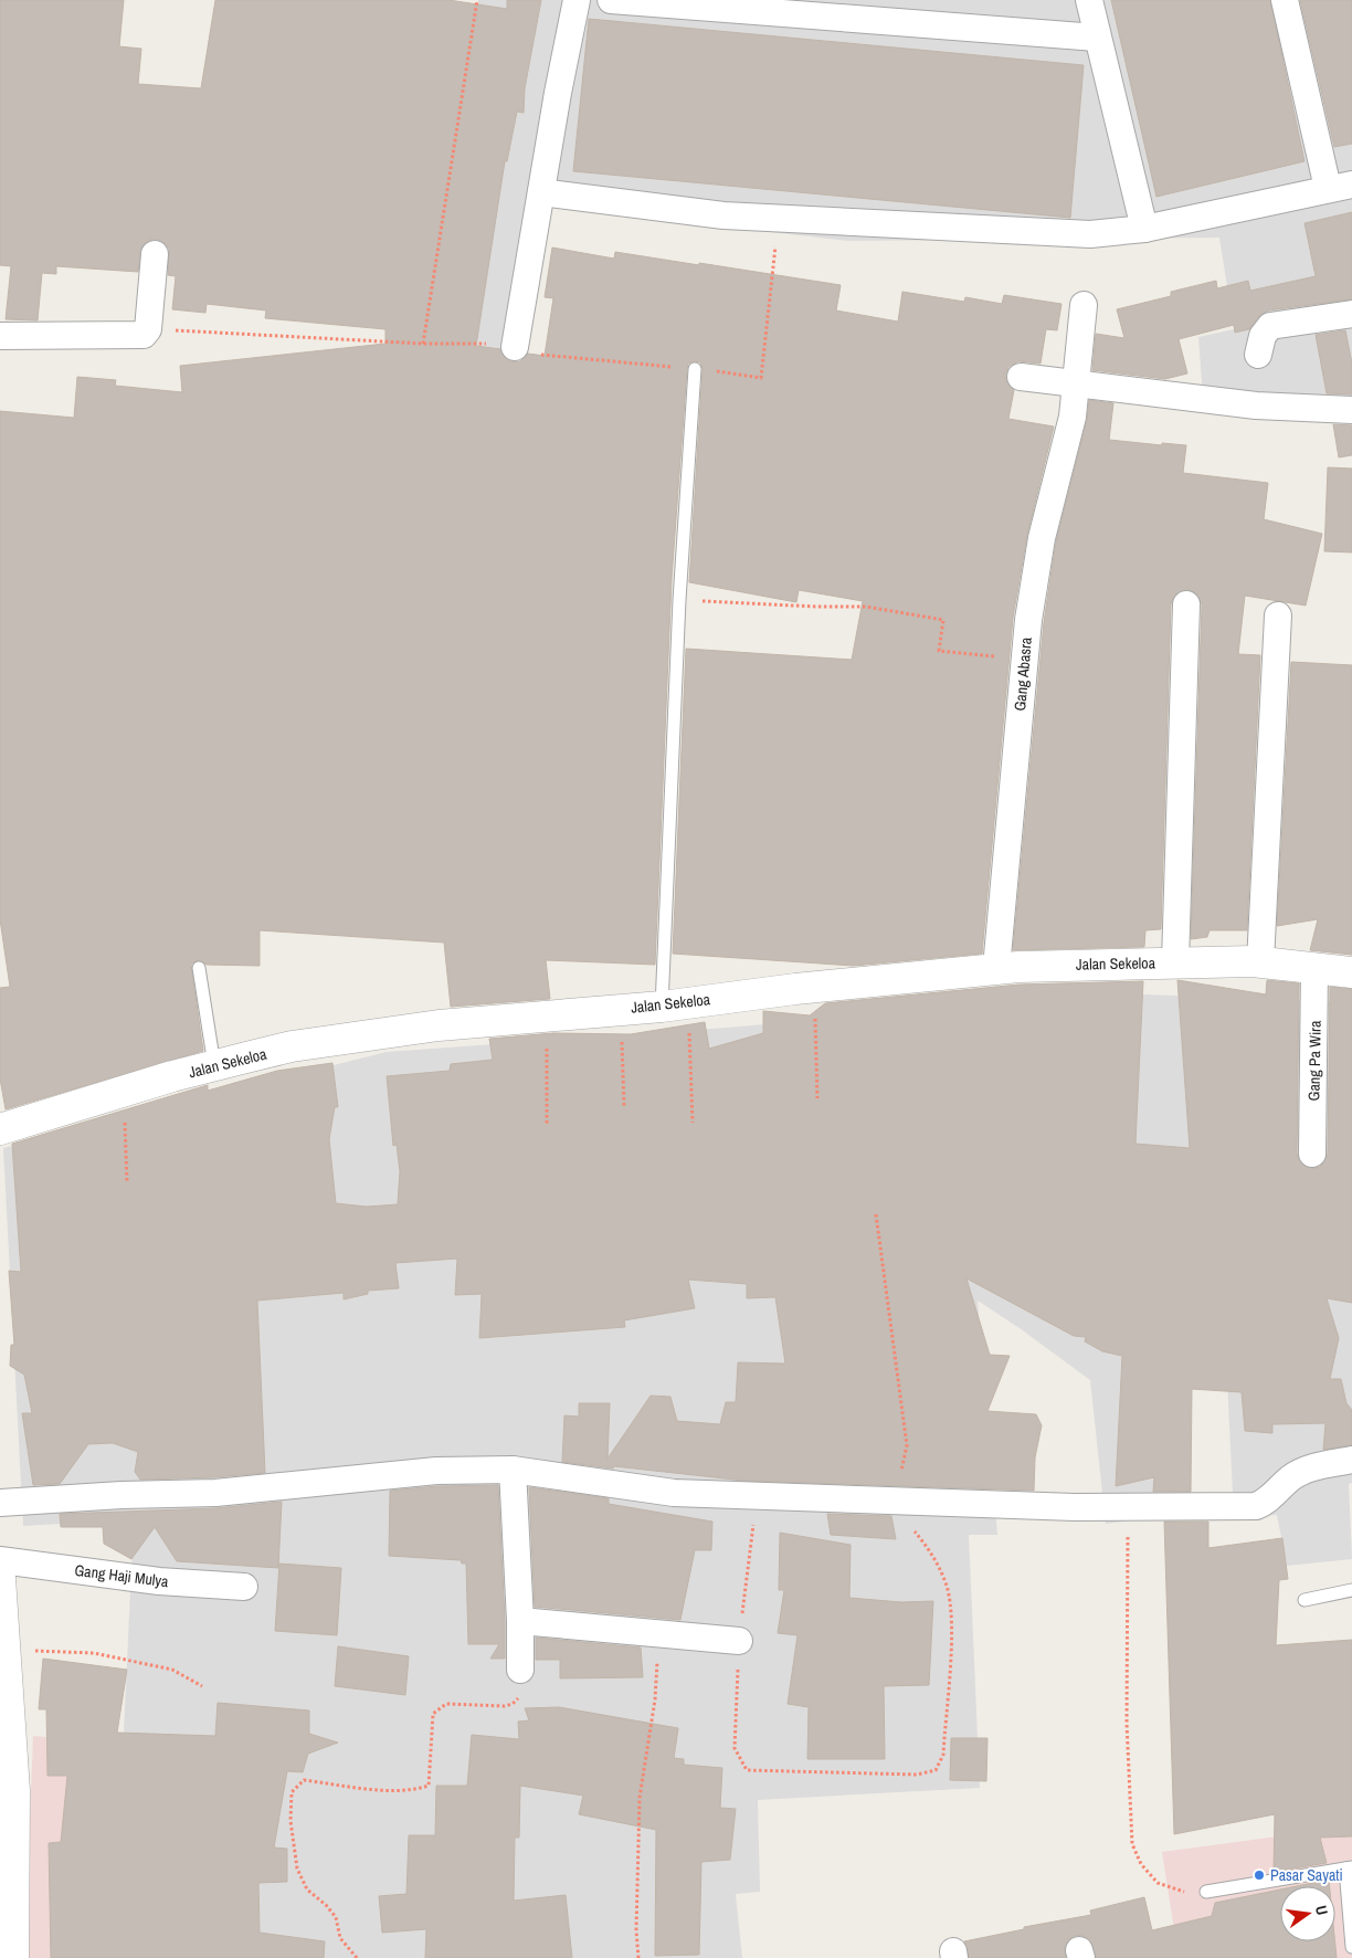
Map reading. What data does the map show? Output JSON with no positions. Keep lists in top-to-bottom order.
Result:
{
  "streets": {
    "street": [
      "Gang Abasra",
      "Jalan Sekeloa",
      "Gang Pa Wira",
      "Gang Haji Mulya"
    ]
  },
  "crossings": [
    ["Gang Abasra", "Jalan Sekeloa"],
    ["Jalan Sekeloa", "Gang Pa Wira"]
  ],
  "places": ["Pasar Sayati"],
  "north": "right"
}
